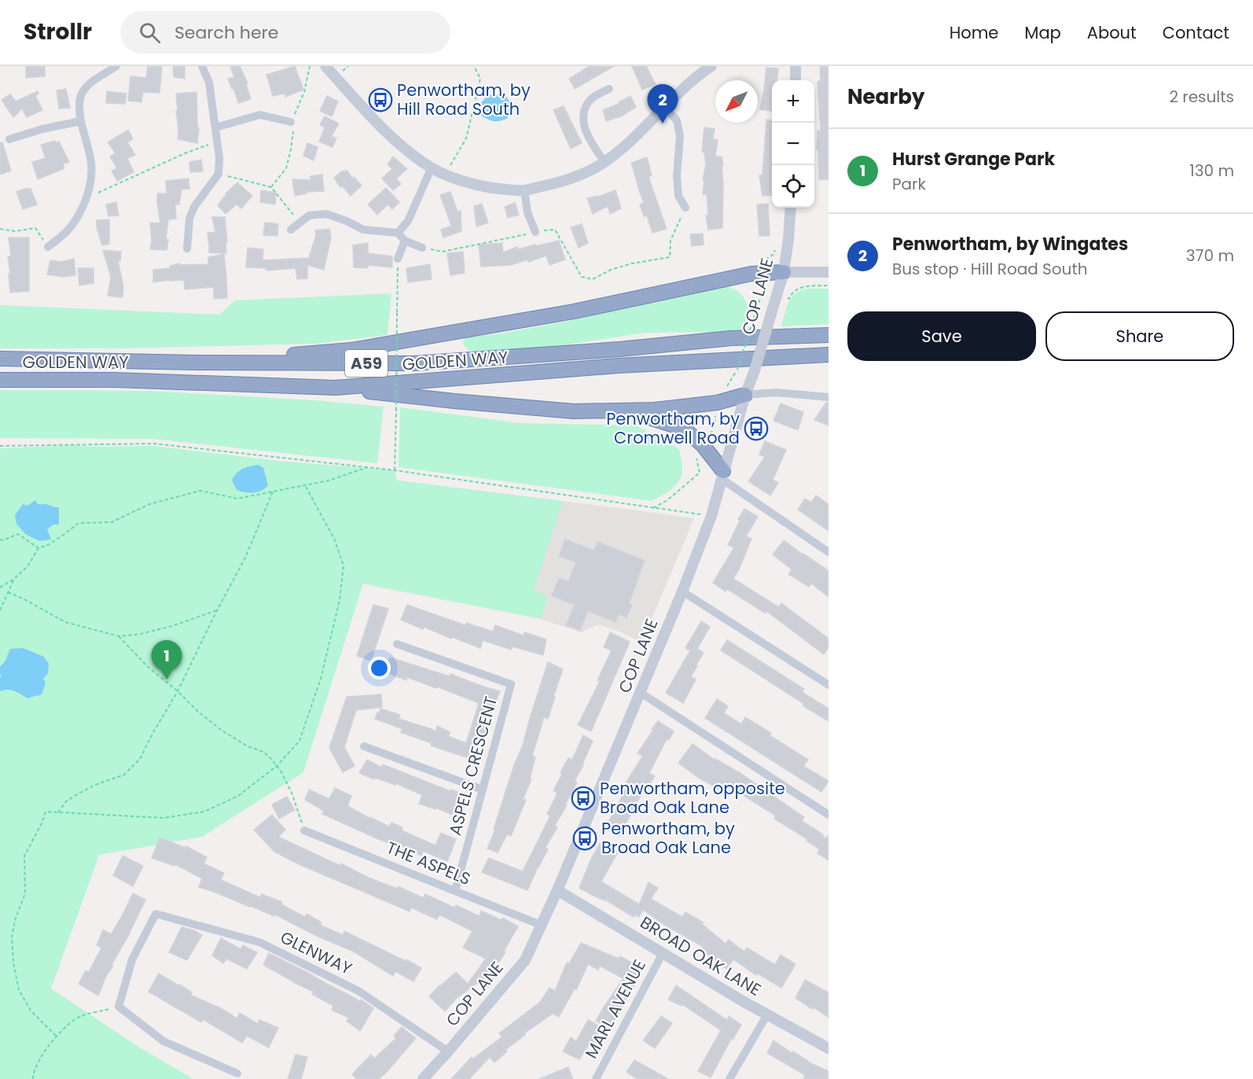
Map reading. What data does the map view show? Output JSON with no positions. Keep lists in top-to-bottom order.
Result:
{
  "streets": {
    "highway": ["GOLDEN WAY", "A59"],
    "street": [
      "COP LANE",
      "ASPELS CRESCENT",
      "THE ASPELS",
      "GLENWAY",
      "BROAD OAK LANE",
      "MARL AVENUE"
    ]
  },
  "crossings": [
    ["COP LANE", "THE ASPELS"],
    ["COP LANE", "GLENWAY"],
    ["COP LANE", "BROAD OAK LANE"],
    ["ASPELS CRESCENT", "THE ASPELS"],
    ["BROAD OAK LANE", "MARL AVENUE"]
  ],
  "places": {
    "bus stop": [
      "Penwortham, by Hill Road South",
      "Penwortham, by Cromwell Road",
      "Penwortham, opposite Broad Oak Lane",
      "Penwortham, by Broad Oak Lane"
    ]
  },
  "north": "bottom left",
  "page": {
    "header": "Strollr",
    "search": "Search here",
    "nav": [
      "Home",
      "Map",
      "About",
      "Contact"
    ],
    "heading": ["Nearby", "2 results"],
    "map_buttons": ["+", "−"],
    "pins": ["2", "1"],
    "list": [
      {
        "mark": "1",
        "name": "Hurst Grange Park",
        "note": "Park",
        "value": "130 m"
      },
      {
        "mark": "2",
        "name": "Penwortham, by Wingates",
        "note": "Bus stop · Hill Road South",
        "value": "370 m"
      }
    ],
    "buttons": ["Save", "Share"]
  }
}
